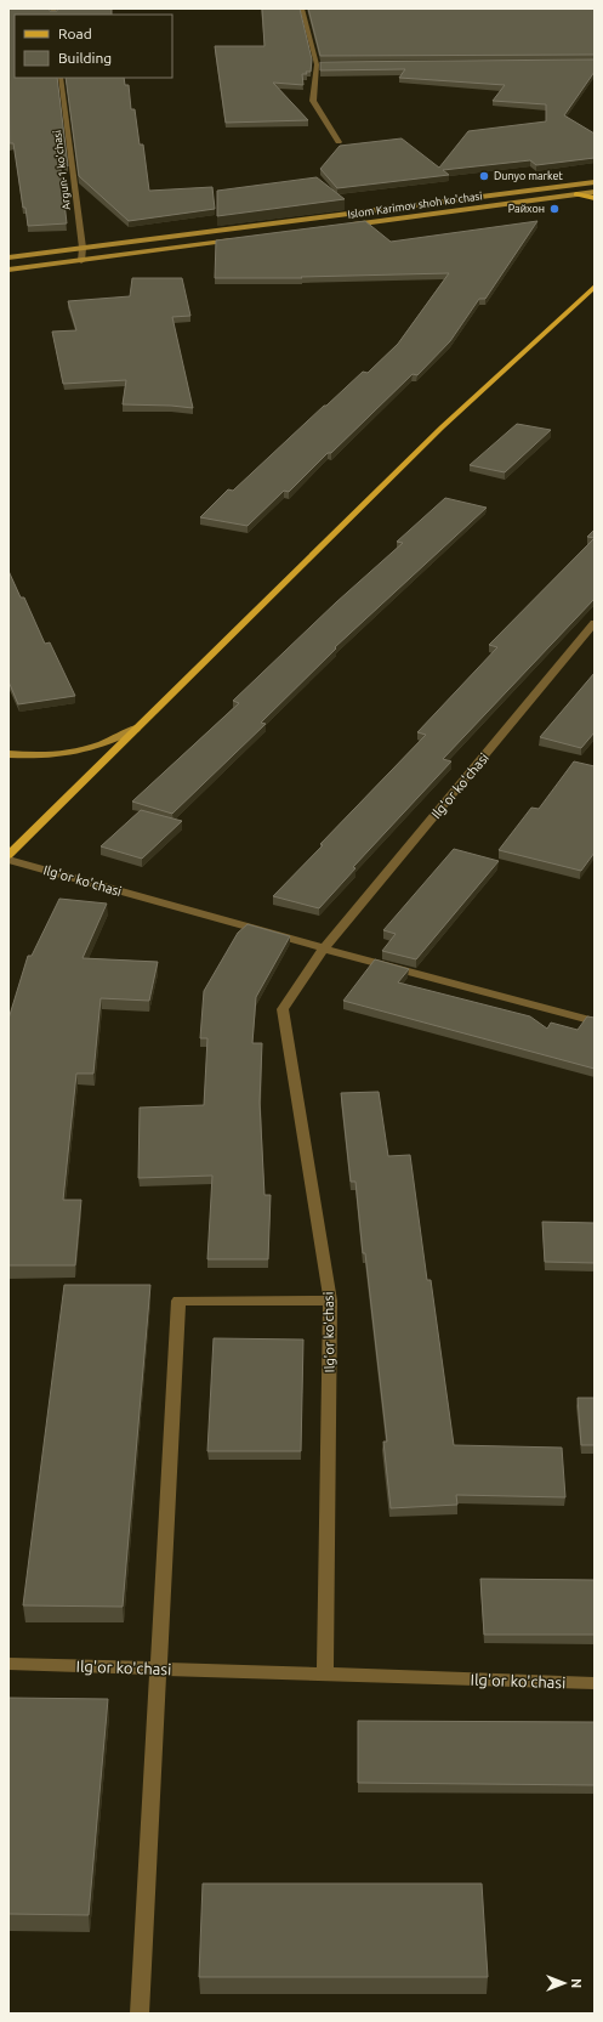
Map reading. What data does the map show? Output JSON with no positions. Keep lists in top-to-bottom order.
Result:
{
  "streets": {
    "main road": ["Islom Karimov shoh ko'chasi"],
    "street": ["Argun-1 ko'chasi", "Ilg'or ko'chasi"]
  },
  "crossings": [
    ["Argun-1 ko'chasi", "Islom Karimov shoh ko'chasi"]
  ],
  "places": ["Dunyo market", "Райхон"],
  "legend": ["Road", "Building"],
  "north": "right"
}
